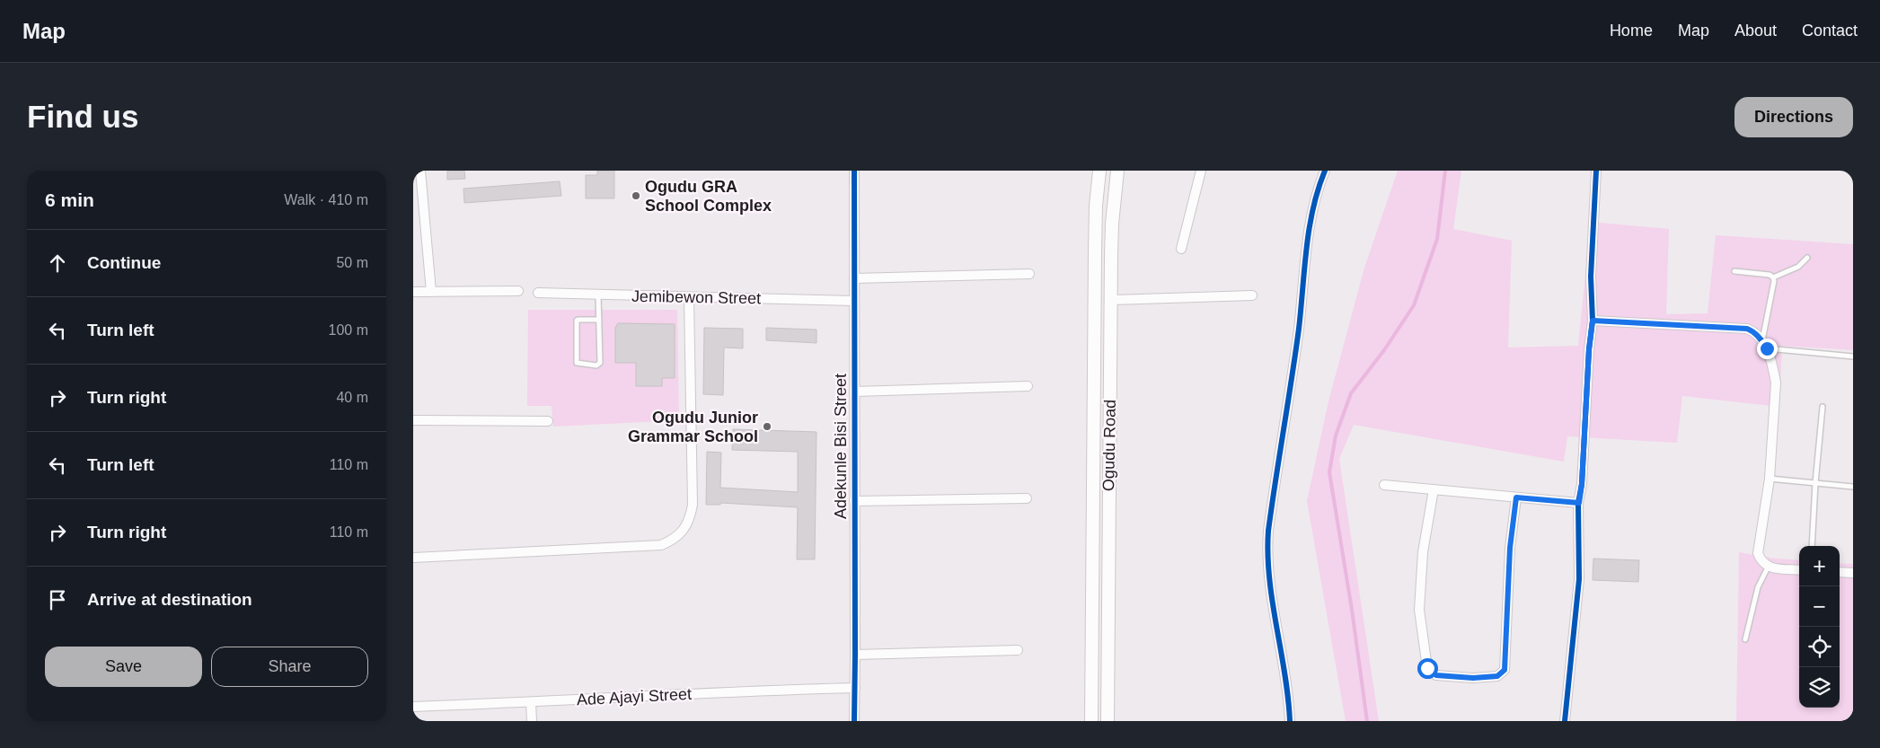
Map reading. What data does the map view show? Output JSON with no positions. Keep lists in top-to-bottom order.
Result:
{
  "streets": {
    "main road": ["Ogudu Road"],
    "street": ["Jemibewon Street", "Adekunle Bisi Street", "Ade Ajayi Street"]
  },
  "crossings": [
    ["Jemibewon Street", "Adekunle Bisi Street"],
    ["Adekunle Bisi Street", "Ade Ajayi Street"]
  ],
  "places": ["Ogudu GRA School Complex", "Ogudu Junior Grammar School"],
  "page": {
    "header": "Map",
    "nav": [
      "Home",
      "Map",
      "About",
      "Contact"
    ],
    "buttons": [
      "Directions",
      ["Save", "Share"]
    ],
    "title": "Find us",
    "heading": ["6 min", "Walk · 410 m"],
    "list": [
      ["Continue", "50 m"],
      ["Turn left", "100 m"],
      ["Turn right", "40 m"],
      ["Turn left", "110 m"],
      ["Turn right", "110 m"],
      "Arrive at destination"
    ],
    "map_buttons": ["+", "−"]
  }
}
